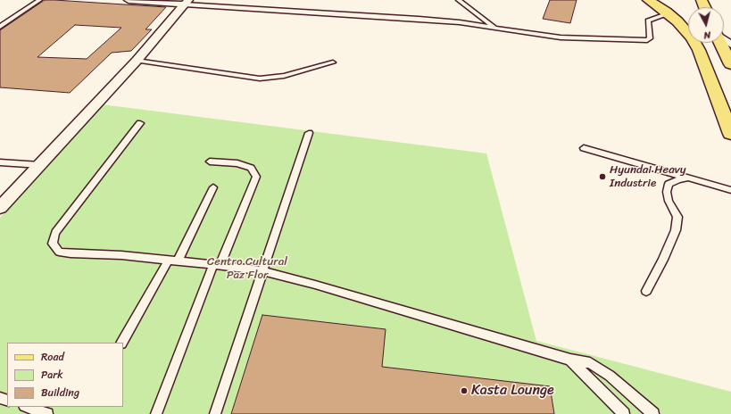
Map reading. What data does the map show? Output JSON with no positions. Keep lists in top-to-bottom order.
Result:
{
  "parks": ["Centro Cultural Paz Flor"],
  "places": ["Hyundai Heavy Industrie", "Kasta Lounge"],
  "legend": ["Road", "Park", "Building"],
  "north": "bottom"
}
